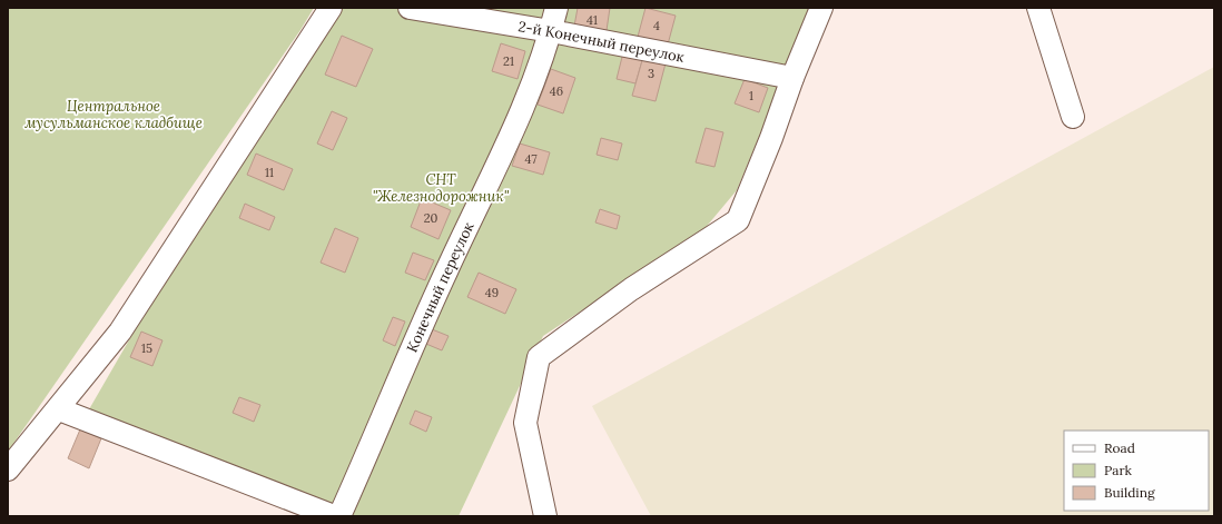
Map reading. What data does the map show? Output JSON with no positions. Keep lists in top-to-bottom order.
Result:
{
  "streets": {
    "street": ["2-й Конечный переулок", "Конечный переулок"]
  },
  "crossings": [
    ["2-й Конечный переулок", "Конечный переулок"]
  ],
  "parks": ["Центральное мусульманское кладбище", "СНТ \"Железнодорожник\""],
  "house_numbers": [
    "41",
    "4",
    "21",
    "3",
    "46",
    "1",
    "47",
    "11",
    "20",
    "49",
    "15"
  ],
  "legend": ["Road", "Park", "Building"]
}
